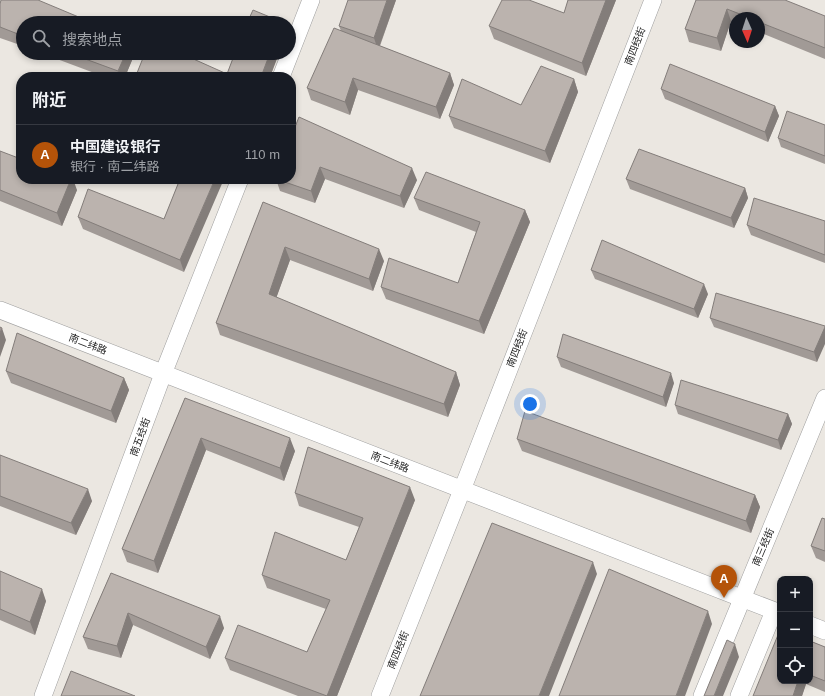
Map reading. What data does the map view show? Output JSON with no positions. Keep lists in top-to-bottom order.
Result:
{
  "streets": {
    "street": [
      "南四经街",
      "南二纬路",
      "南五经街",
      "南三经街"
    ]
  },
  "crossings": [
    ["南四经街", "南二纬路"],
    ["南二纬路", "南五经街"],
    ["南二纬路", "南三经街"]
  ],
  "north": "bottom",
  "page": {
    "search": "搜索地点",
    "heading": "附近",
    "list": [
      {
        "mark": "A",
        "name": "中国建设银行",
        "note": "银行 · 南二纬路",
        "value": "110 m"
      }
    ],
    "pins": "A",
    "map_buttons": ["+", "−"]
  }
}
